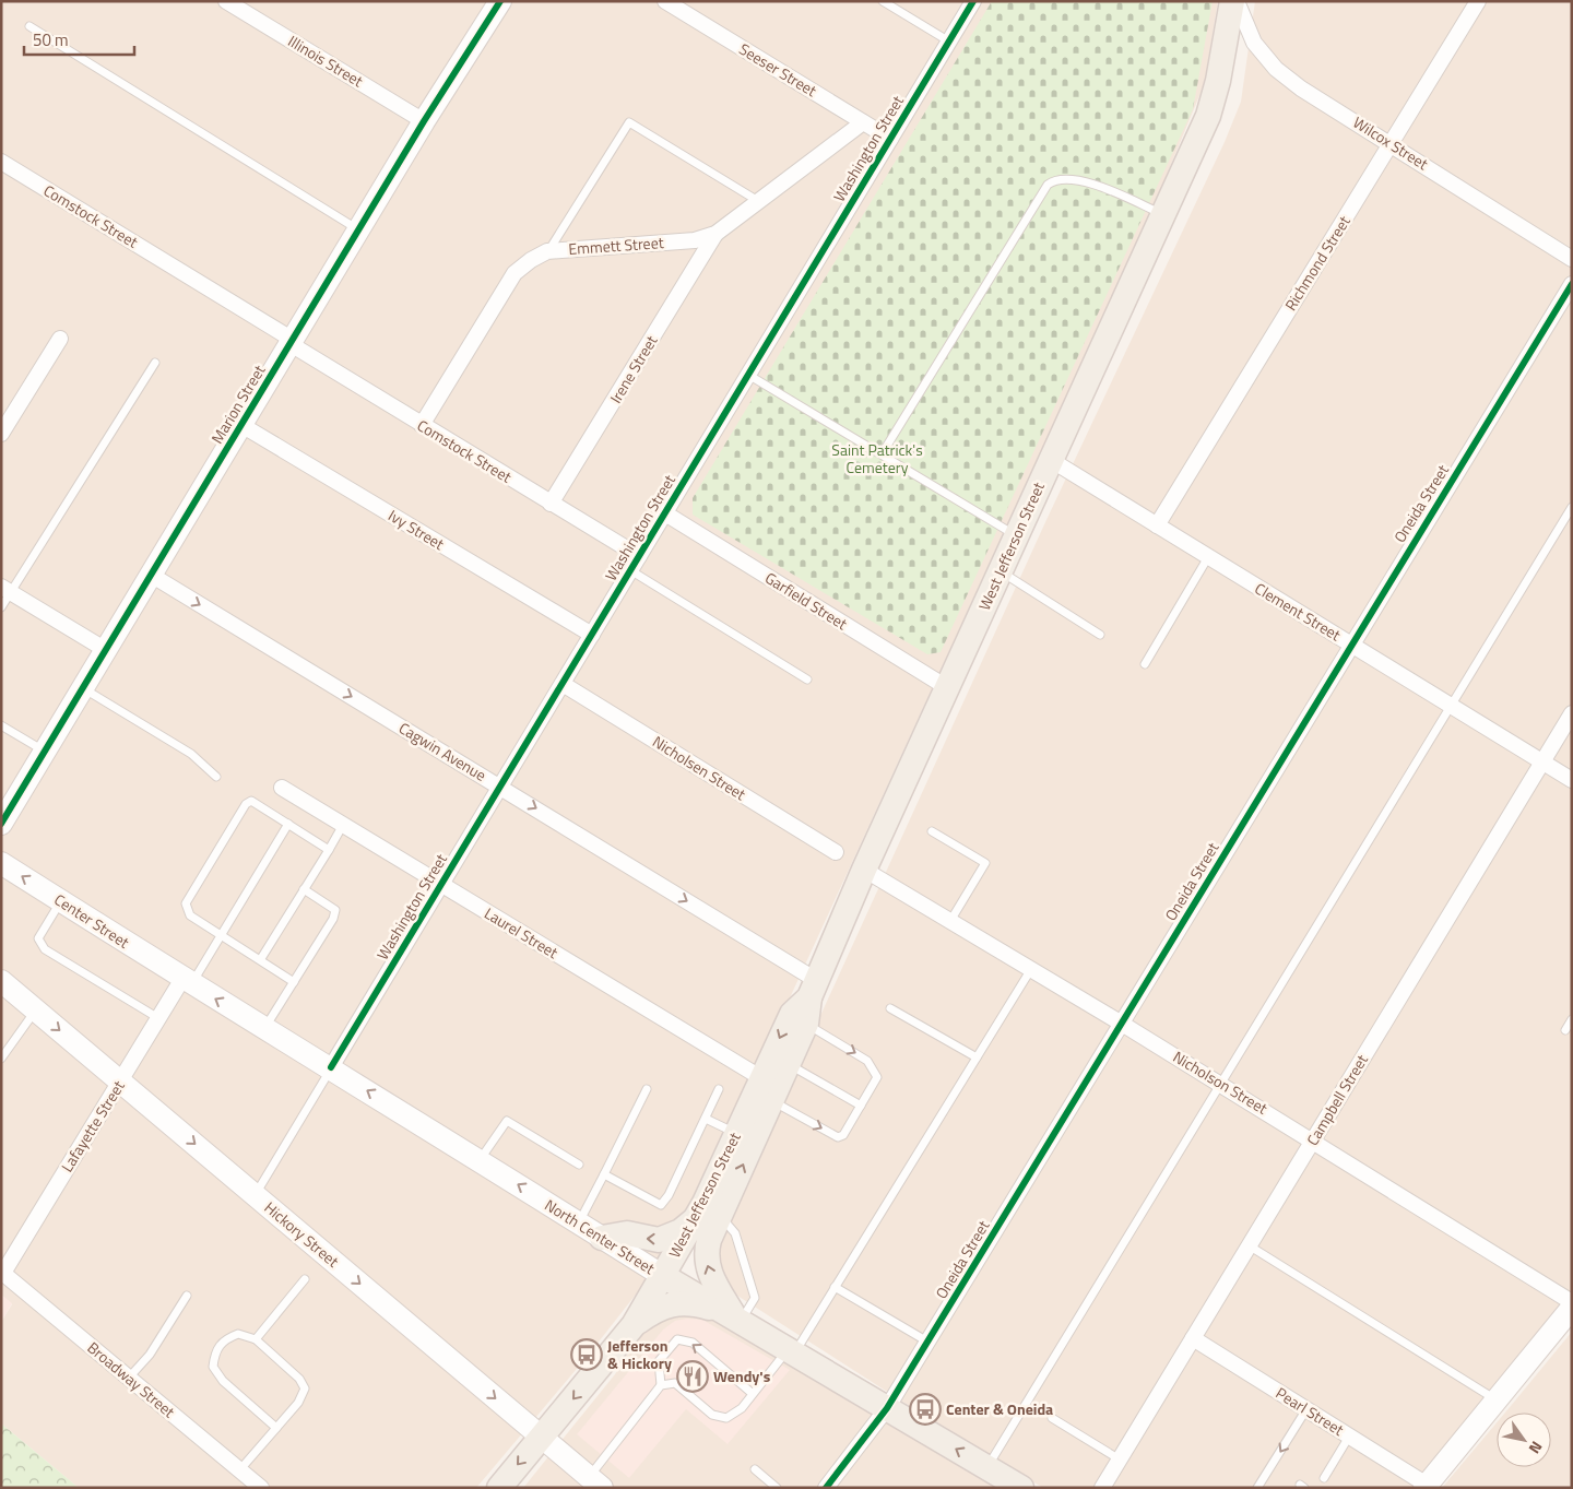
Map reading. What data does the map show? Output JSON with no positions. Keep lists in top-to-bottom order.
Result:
{
  "streets": {
    "main road": ["West Jefferson Street", "North Center Street"],
    "street": [
      "Illinois Street",
      "Seeser Street",
      "Wilcox Street",
      "Washington Street",
      "Comstock Street",
      "Emmett Street",
      "Richmond Street",
      "Irene Street",
      "Marion Street",
      "Oneida Street",
      "Ivy Street",
      "Garfield Street",
      "Clement Street",
      "Cagwin Avenue",
      "Nicholsen Street",
      "Center Street",
      "Laurel Street",
      "Nicholson Street",
      "Campbell Street",
      "Lafayette Street",
      "Hickory Street",
      "Broadway Street",
      "Pearl Street"
    ]
  },
  "crossings": [
    ["Illinois Street", "Marion Street"],
    ["Seeser Street", "Washington Street"],
    ["Seeser Street", "Emmett Street"],
    ["Wilcox Street", "Richmond Street"],
    ["Washington Street", "Comstock Street"],
    ["Washington Street", "Ivy Street"],
    ["Washington Street", "Garfield Street"],
    ["Washington Street", "Cagwin Avenue"],
    ["Washington Street", "Nicholsen Street"],
    ["Washington Street", "Laurel Street"],
    ["Washington Street", "North Center Street"],
    ["Comstock Street", "Emmett Street"],
    ["Comstock Street", "Irene Street"],
    ["Comstock Street", "Marion Street"],
    ["Emmett Street", "Irene Street"],
    ["Richmond Street", "Clement Street"],
    ["Marion Street", "Ivy Street"],
    ["Marion Street", "Cagwin Avenue"],
    ["Oneida Street", "Clement Street"],
    ["Oneida Street", "Nicholson Street"],
    ["Oneida Street", "North Center Street"],
    ["West Jefferson Street", "Garfield Street"],
    ["West Jefferson Street", "Clement Street"],
    ["West Jefferson Street", "Cagwin Avenue"],
    ["West Jefferson Street", "Laurel Street"],
    ["West Jefferson Street", "Nicholson Street"],
    ["West Jefferson Street", "Hickory Street"],
    ["West Jefferson Street", "North Center Street"],
    ["Clement Street", "Campbell Street"],
    ["Center Street", "Lafayette Street"],
    ["Center Street", "North Center Street"],
    ["Nicholson Street", "Campbell Street"],
    ["Campbell Street", "Pearl Street"],
    ["Lafayette Street", "Hickory Street"],
    ["Lafayette Street", "North Center Street"],
    ["Lafayette Street", "Broadway Street"]
  ],
  "one_way": ["Cagwin Avenue", "Hickory Street", "North Center Street"],
  "parks": ["Saint Patrick's Cemetery"],
  "places": {
    "bus stop": ["Jefferson & Hickory", "Center & Oneida"],
    "restaurant": ["Wendy's"]
  },
  "scale_bar": "50 m",
  "north": "bottom right"
}
